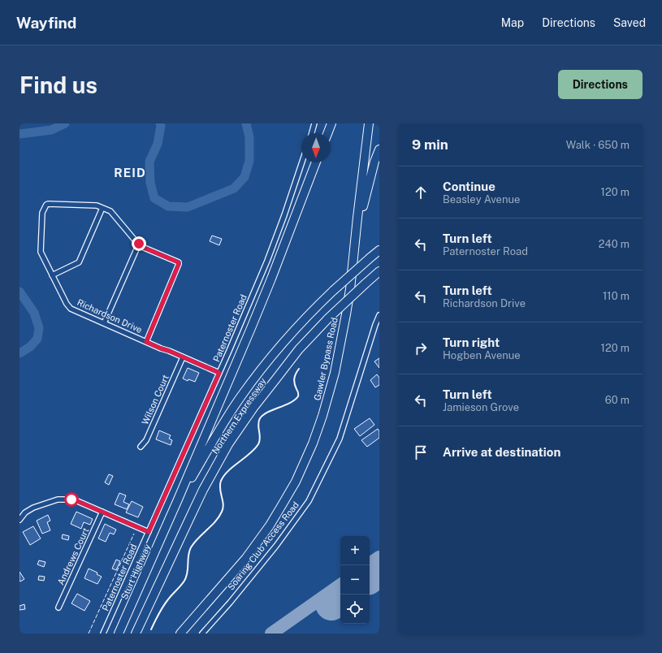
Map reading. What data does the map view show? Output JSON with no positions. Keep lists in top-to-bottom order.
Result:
{
  "streets": {
    "highway": ["Gawler Bypass Road", "Northern Expressway", "Sturt Highway"],
    "street": [
      "Richardson Drive",
      "Paternoster Road",
      "Wilson Court",
      "Soaring Club Access Road",
      "Andrews Court"
    ]
  },
  "crossings": [
    ["Richardson Drive", "Paternoster Road"],
    ["Richardson Drive", "Wilson Court"],
    ["Northern Expressway", "Sturt Highway"]
  ],
  "districts": ["REID"],
  "north": "bottom",
  "page": {
    "header": "Wayfind",
    "nav": ["Map", "Directions", "Saved"],
    "buttons": "Directions",
    "title": "Find us",
    "heading": ["9 min", "Walk · 650 m"],
    "list": [
      ["Continue", "Beasley Avenue", "120 m"],
      ["Turn left", "Paternoster Road", "240 m"],
      ["Turn left", "Richardson Drive", "110 m"],
      ["Turn right", "Hogben Avenue", "120 m"],
      ["Turn left", "Jamieson Grove", "60 m"],
      "Arrive at destination"
    ],
    "map_buttons": ["+", "−"]
  }
}
